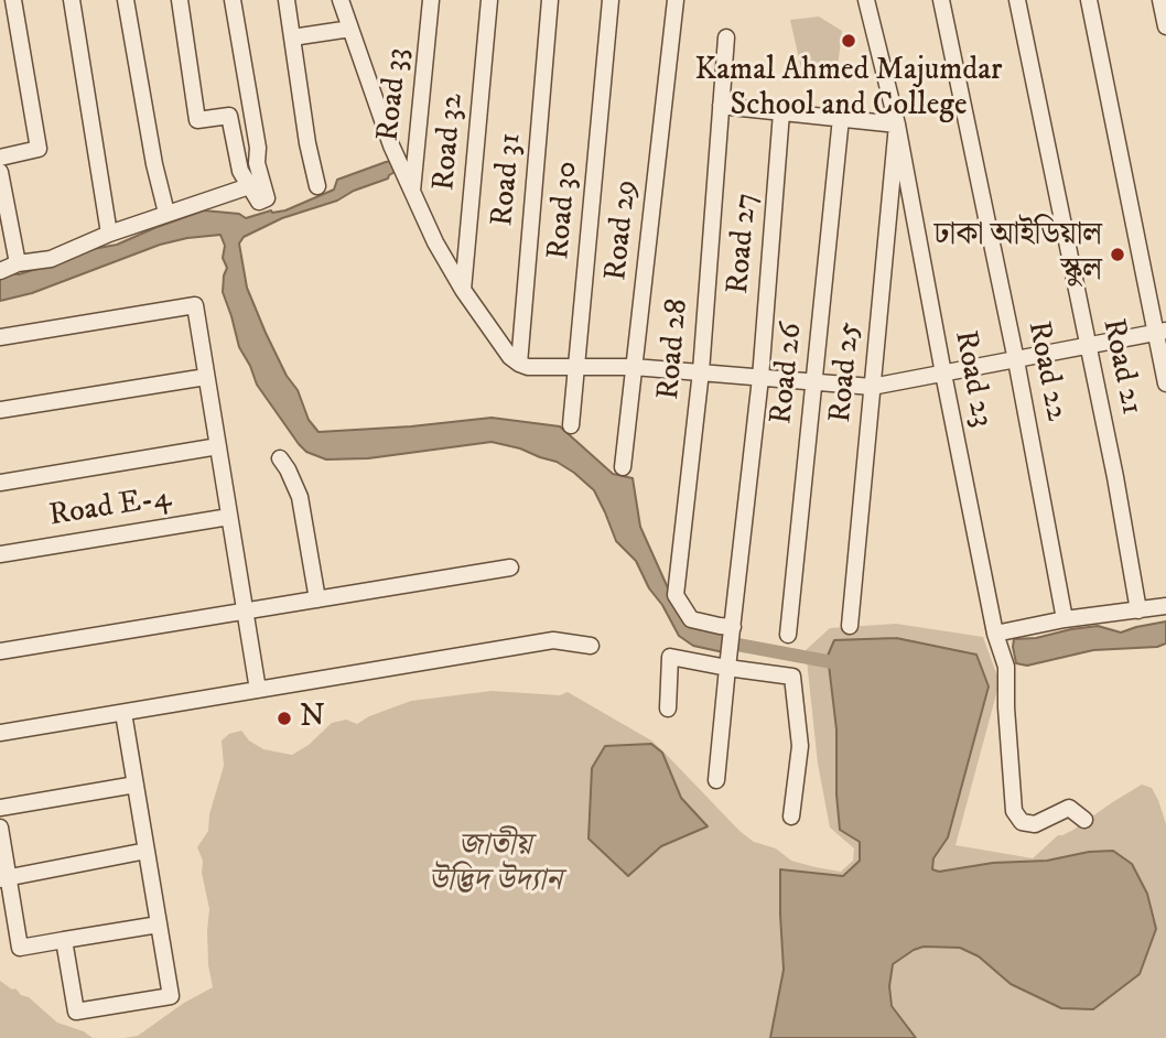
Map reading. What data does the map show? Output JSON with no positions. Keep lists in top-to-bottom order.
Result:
{
  "streets": {
    "street": [
      "Road 33",
      "Road 32",
      "Road 31",
      "Road 30",
      "Road 29",
      "Road 27",
      "Road 28",
      "Road 21",
      "Road 22",
      "Road 25",
      "Road 26",
      "Road 23",
      "Road E-4"
    ]
  },
  "crossings": [
    ["Road 27", "Road 28"],
    ["Road 25", "Road 23"]
  ],
  "parks": ["জাতীয় উদ্ভিদ উদ্যান"],
  "places": ["Kamal Ahmed Majumdar School and College", "ঢাকা আইডিয়াল স্কুল", "N"]
}
